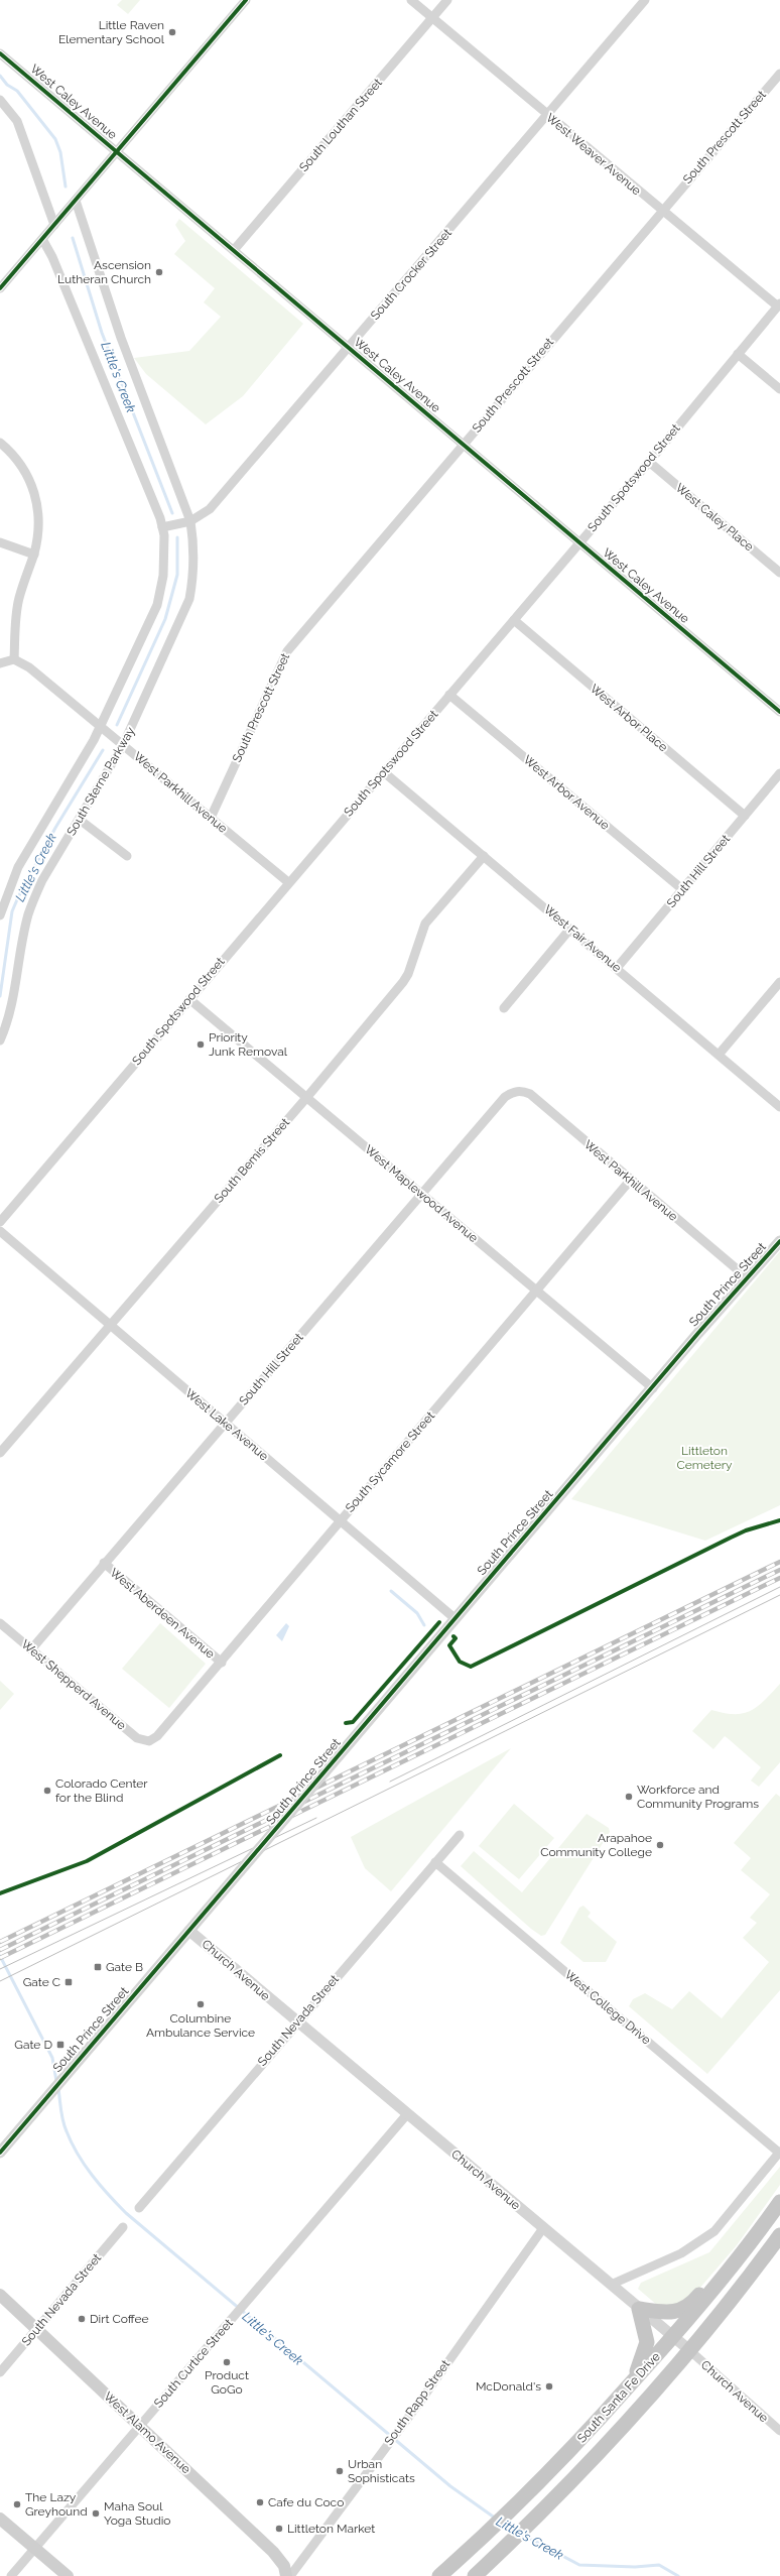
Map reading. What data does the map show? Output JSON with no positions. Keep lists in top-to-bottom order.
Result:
{
  "streets": {
    "highway": ["South Santa Fe Drive"],
    "main road": ["West Alamo Avenue"],
    "street": [
      "West Caley Avenue",
      "South Louthan Street",
      "South Prescott Street",
      "West Weaver Avenue",
      "South Crocker Street",
      "South Spotswood Street",
      "West Caley Place",
      "West Arbor Place",
      "South Sterne Parkway",
      "West Parkhill Avenue",
      "West Arbor Avenue",
      "South Hill Street",
      "West Fair Avenue",
      "South Bemis Street",
      "West Maplewood Avenue",
      "South Prince Street",
      "West Lake Avenue",
      "South Sycamore Street",
      "West Aberdeen Avenue",
      "West Shepperd Avenue",
      "Church Avenue",
      "West College Drive",
      "South Nevada Street",
      "South Curtice Street",
      "South Rapp Street"
    ]
  },
  "crossings": [
    ["West Caley Avenue", "South Louthan Street"],
    ["West Caley Avenue", "South Prescott Street"],
    ["West Caley Avenue", "South Crocker Street"],
    ["West Caley Avenue", "South Spotswood Street"],
    ["South Louthan Street", "West Weaver Avenue"],
    ["South Prescott Street", "West Weaver Avenue"],
    ["South Prescott Street", "West Parkhill Avenue"],
    ["West Weaver Avenue", "South Crocker Street"],
    ["West Weaver Avenue", "South Spotswood Street"],
    ["South Crocker Street", "South Sterne Parkway"],
    ["South Spotswood Street", "West Caley Place"],
    ["South Spotswood Street", "West Arbor Place"],
    ["South Spotswood Street", "West Parkhill Avenue"],
    ["South Spotswood Street", "West Arbor Avenue"],
    ["South Spotswood Street", "West Fair Avenue"],
    ["South Spotswood Street", "West Maplewood Avenue"],
    ["West Arbor Place", "South Hill Street"],
    ["South Sterne Parkway", "West Parkhill Avenue"],
    ["West Parkhill Avenue", "South Hill Street"],
    ["West Parkhill Avenue", "South Prince Street"],
    ["West Parkhill Avenue", "South Sycamore Street"],
    ["West Arbor Avenue", "South Hill Street"],
    ["South Hill Street", "West Fair Avenue"],
    ["South Hill Street", "West Maplewood Avenue"],
    ["South Hill Street", "West Lake Avenue"],
    ["South Hill Street", "West Aberdeen Avenue"],
    ["South Hill Street", "West Shepperd Avenue"],
    ["West Fair Avenue", "South Bemis Street"],
    ["South Bemis Street", "West Maplewood Avenue"],
    ["South Bemis Street", "West Lake Avenue"],
    ["West Maplewood Avenue", "South Prince Street"],
    ["West Maplewood Avenue", "South Sycamore Street"],
    ["South Prince Street", "West Lake Avenue"],
    ["South Prince Street", "Church Avenue"],
    ["West Lake Avenue", "South Sycamore Street"],
    ["South Sycamore Street", "West Aberdeen Avenue"],
    ["South Sycamore Street", "West Shepperd Avenue"],
    ["Church Avenue", "South Nevada Street"],
    ["Church Avenue", "South Curtice Street"],
    ["Church Avenue", "South Santa Fe Drive"],
    ["Church Avenue", "South Rapp Street"],
    ["West College Drive", "South Nevada Street"],
    ["South Nevada Street", "West Alamo Avenue"],
    ["South Curtice Street", "West Alamo Avenue"]
  ],
  "water": ["Little's Creek"],
  "parks": ["Littleton Cemetery"],
  "places": {
    "other": [
      "Little Raven Elementary School",
      "Ascension Lutheran Church",
      "Priority Junk Removal",
      "Colorado Center for the Blind",
      "Workforce and Community Programs",
      "Arapahoe Community College",
      "Columbine Ambulance Service",
      "Dirt Coffee",
      "Product GoGo",
      "McDonald's",
      "Urban Sophisticats",
      "Cafe du Coco",
      "The Lazy Greyhound",
      "Maha Soul Yoga Studio",
      "Littleton Market"
    ],
    "transit": ["Gate B", "Gate C", "Gate D"]
  }
}
